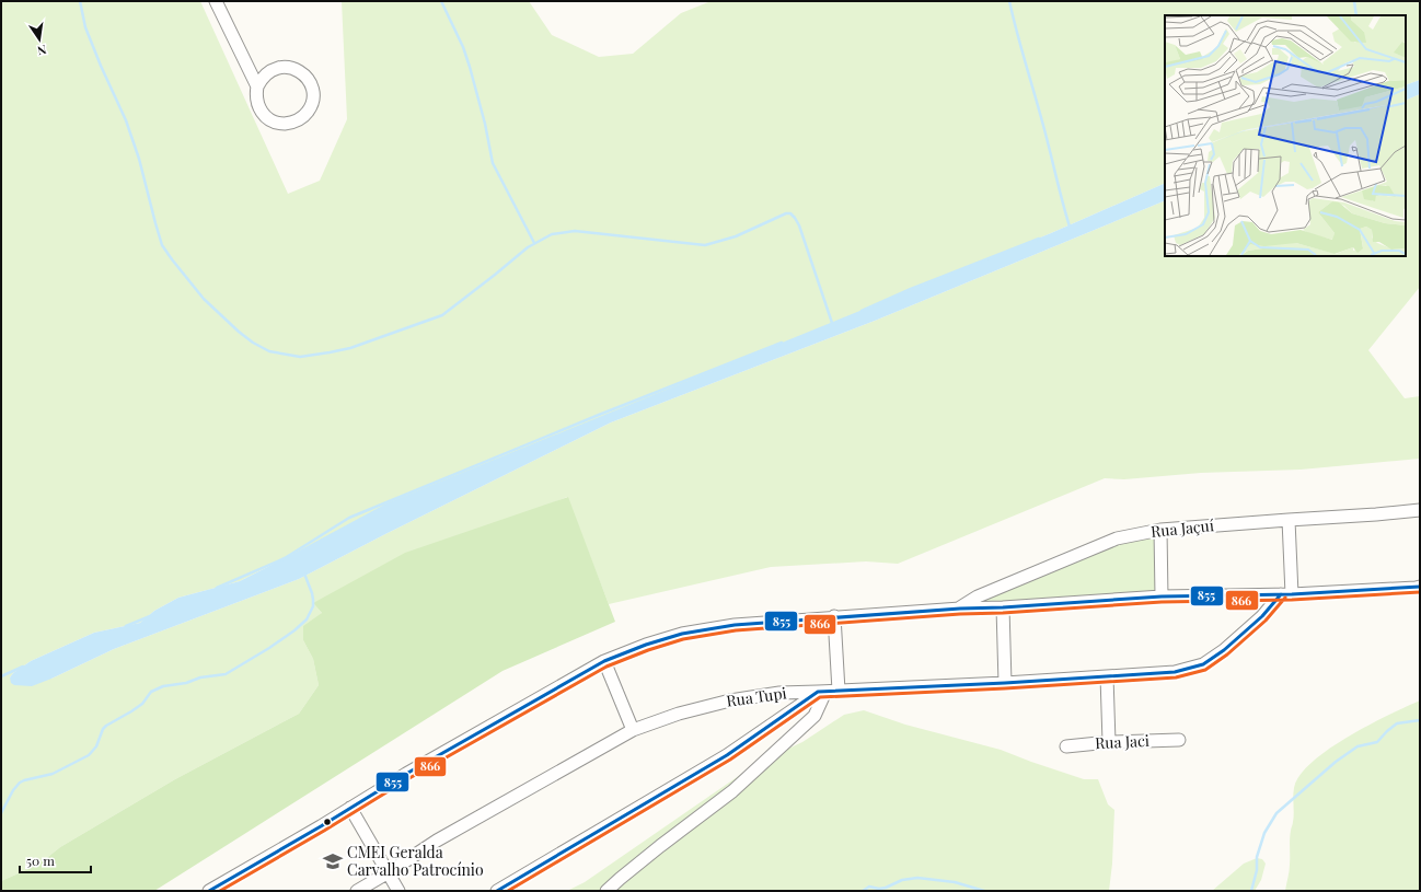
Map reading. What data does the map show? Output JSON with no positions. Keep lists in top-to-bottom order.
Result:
{
  "streets": {
    "street": ["Rua Jaçuí", "Rua Tupi", "Rua Jaci"]
  },
  "places": {
    "school or university": ["CMEI Geralda Carvalho Patrocínio"]
  },
  "lines": ["transit line 855", "transit line 866"],
  "scale_bar": "50 m",
  "north": "bottom"
}
